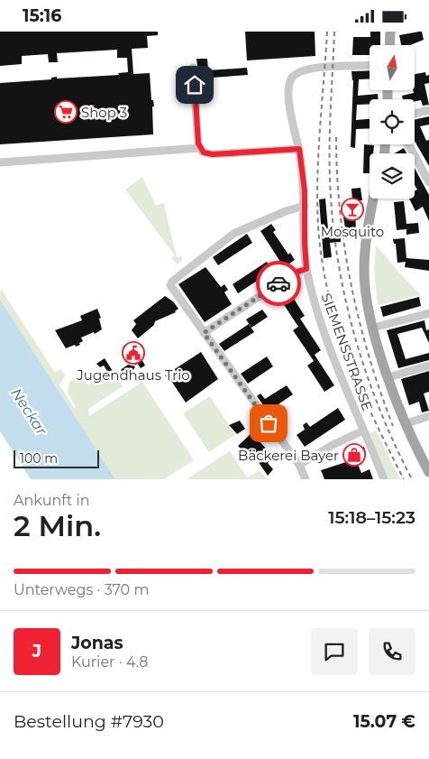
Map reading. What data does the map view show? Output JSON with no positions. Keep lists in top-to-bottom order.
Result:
{
  "streets": {
    "street": ["SIEMENSSTRASSE"]
  },
  "water": ["Neckar"],
  "places": {
    "supermarket": ["Shop 3"],
    "bar": ["Mosquito"],
    "public building": ["Jugendhaus Trio"],
    "shop": ["Bäckerei Bayer"]
  },
  "scale_bar": "100 m",
  "north": "top",
  "page": {
    "status": "15:16",
    "scale": "100 m",
    "heading": ["2 Min.", "Ankunft in", "15:18–15:23"],
    "panel": [
      "Jonas",
      "Kurier · 4.8",
      "Bestellung #7930",
      "15.07 €"
    ],
    "bar": "Unterwegs · 370 m",
    "round": "J"
  }
}
